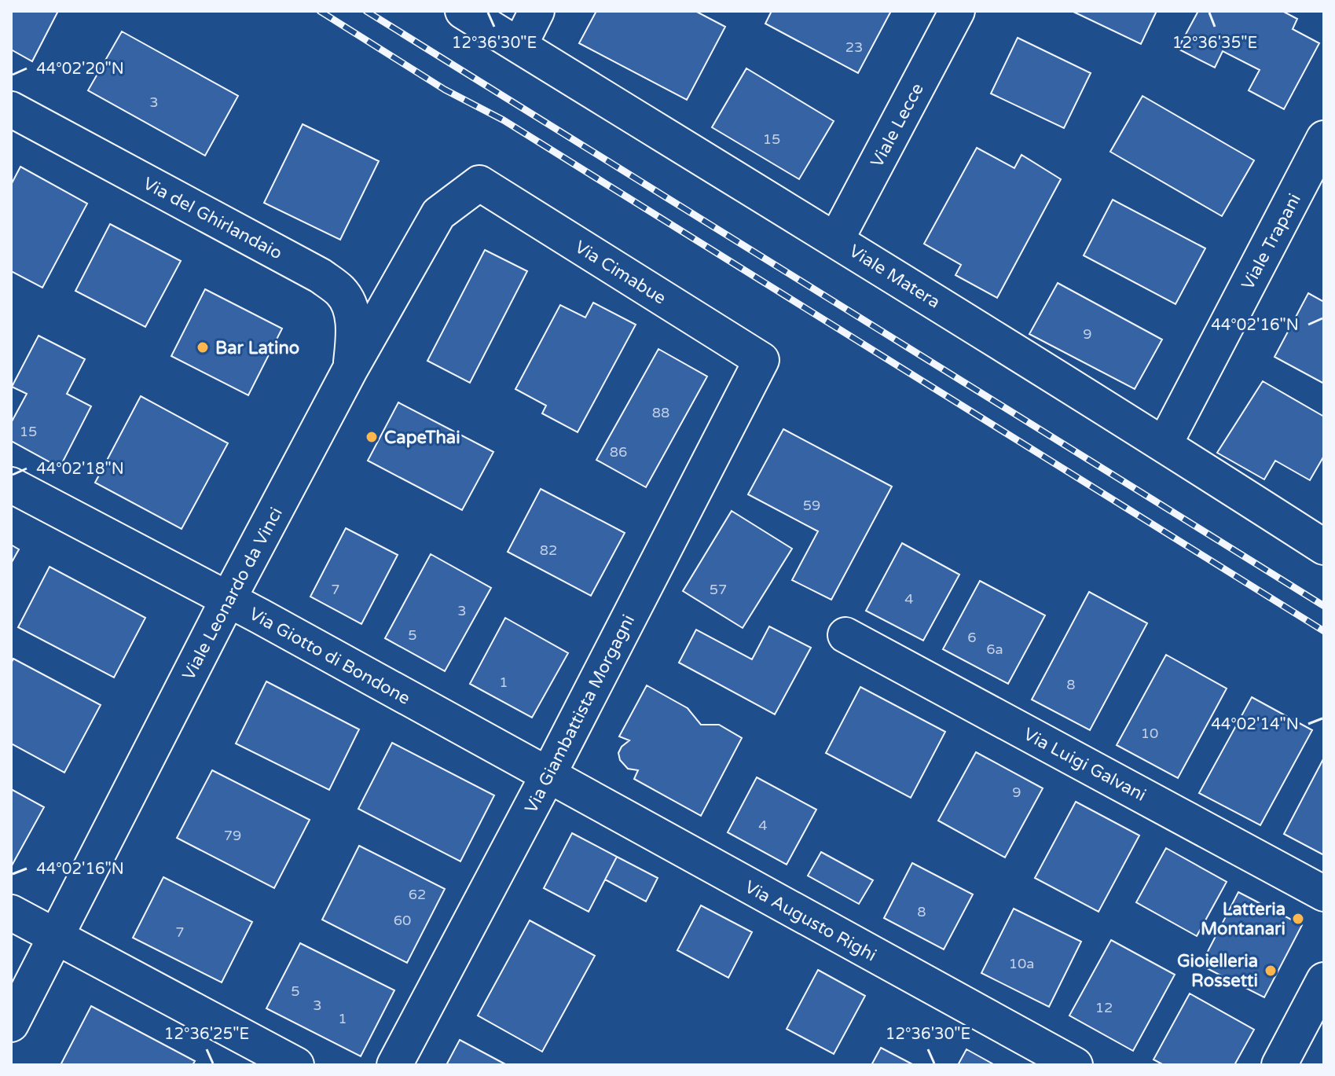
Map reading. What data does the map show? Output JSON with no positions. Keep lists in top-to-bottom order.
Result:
{
  "streets": {
    "street": [
      "Viale Lecce",
      "Via del Ghirlandaio",
      "Viale Trapani",
      "Via Cimabue",
      "Viale Matera",
      "Viale Leonardo da Vinci",
      "Via Giotto di Bondone",
      "Via Giambattista Morgagni",
      "Via Luigi Galvani",
      "Via Augusto Righi"
    ]
  },
  "crossings": [
    ["Viale Lecce", "Viale Matera"],
    ["Via del Ghirlandaio", "Viale Leonardo da Vinci"],
    ["Viale Trapani", "Viale Matera"],
    ["Via Cimabue", "Viale Leonardo da Vinci"],
    ["Via Cimabue", "Via Giambattista Morgagni"],
    ["Viale Leonardo da Vinci", "Via Giotto di Bondone"],
    ["Via Giotto di Bondone", "Via Giambattista Morgagni"],
    ["Via Giotto di Bondone", "Via Augusto Righi"],
    ["Via Giambattista Morgagni", "Via Augusto Righi"]
  ],
  "places": [
    "Bar Latino",
    "CapeThai",
    "Latteria Montanari",
    "Gioielleria Rossetti"
  ],
  "house_numbers": [
    "23",
    "3",
    "15",
    "9",
    "88",
    "15",
    "86",
    "59",
    "82",
    "7",
    "57",
    "4",
    "3",
    "5",
    "6",
    "6a",
    "1",
    "8",
    "10",
    "9",
    "4",
    "79",
    "62",
    "8",
    "60",
    "7",
    "10a",
    "5",
    "3",
    "12",
    "1"
  ],
  "coordinates": [
    "12°36'30\"E",
    "12°36'35\"E",
    "44°02'20\"N",
    "44°02'16\"N",
    "44°02'18\"N",
    "44°02'14\"N",
    "12°36'25\"E"
  ]
}
